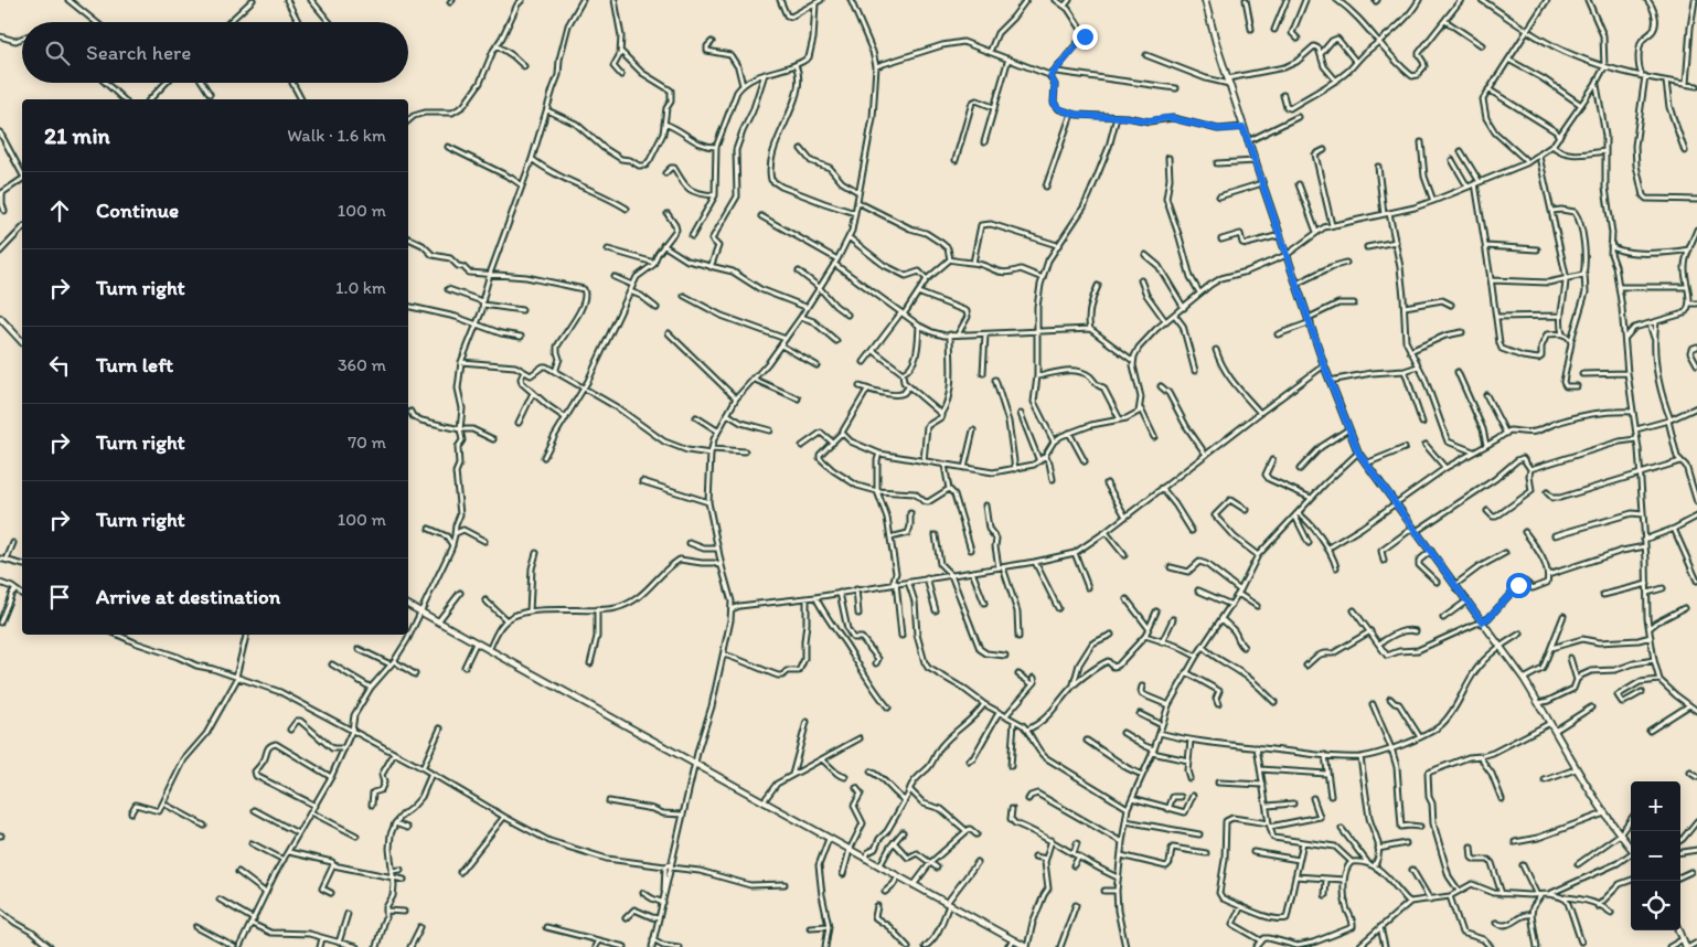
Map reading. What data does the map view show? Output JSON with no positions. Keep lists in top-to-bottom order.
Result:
{
  "page": {
    "search": "Search here",
    "heading": ["21 min", "Walk · 1.6 km"],
    "list": [
      ["Continue", "100 m"],
      ["Turn right", "1.0 km"],
      ["Turn left", "360 m"],
      ["Turn right", "70 m"],
      ["Turn right", "100 m"],
      "Arrive at destination"
    ],
    "map_buttons": ["+", "−"]
  }
}
